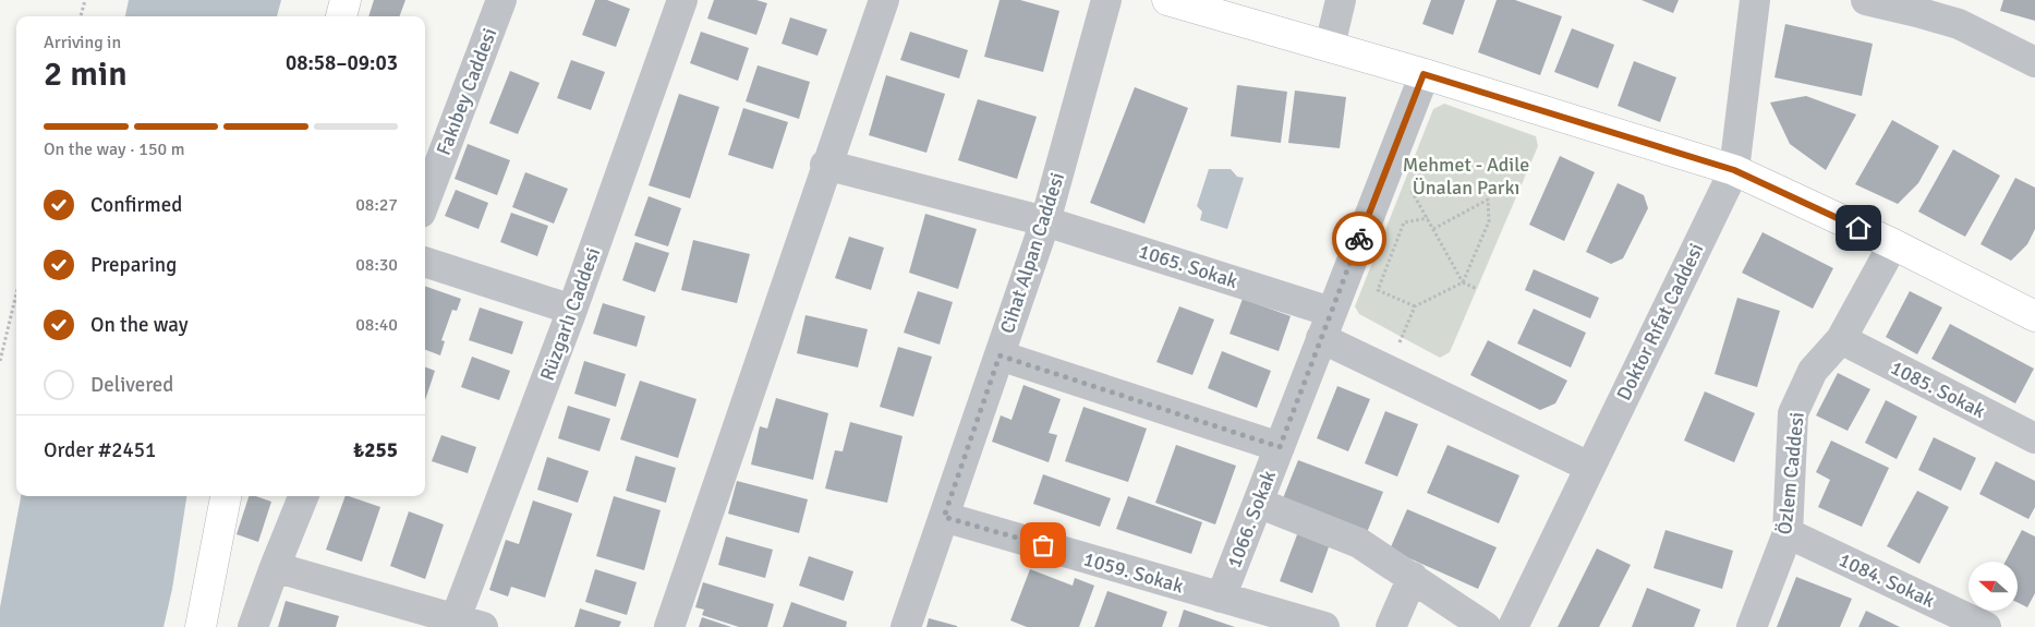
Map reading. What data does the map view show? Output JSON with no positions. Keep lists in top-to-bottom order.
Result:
{
  "streets": {
    "street": [
      "Fakıbey Caddesi",
      "Cihat Alpan Caddesi",
      "1065. Sokak",
      "Rüzgarlı Caddesi",
      "Doktor Rıfat Caddesi",
      "1085. Sokak",
      "Özlem Caddesi",
      "1066. Sokak",
      "1059. Sokak",
      "1084. Sokak"
    ]
  },
  "crossings": [
    ["Cihat Alpan Caddesi", "1065. Sokak"],
    ["Cihat Alpan Caddesi", "1059. Sokak"],
    ["1065. Sokak", "Doktor Rıfat Caddesi"],
    ["1065. Sokak", "1066. Sokak"],
    ["1085. Sokak", "Özlem Caddesi"],
    ["Özlem Caddesi", "1084. Sokak"],
    ["1066. Sokak", "1059. Sokak"]
  ],
  "parks": ["Mehmet - Adile Ünalan Parkı"],
  "north": "left",
  "page": {
    "heading": ["2 min", "Arriving in", "08:58–09:03"],
    "panel": ["Order #2451", "₺255"],
    "bar": "On the way · 150 m",
    "list": [
      ["Confirmed", "08:27"],
      ["Preparing", "08:30"],
      ["On the way", "08:40"],
      "Delivered"
    ]
  }
}
